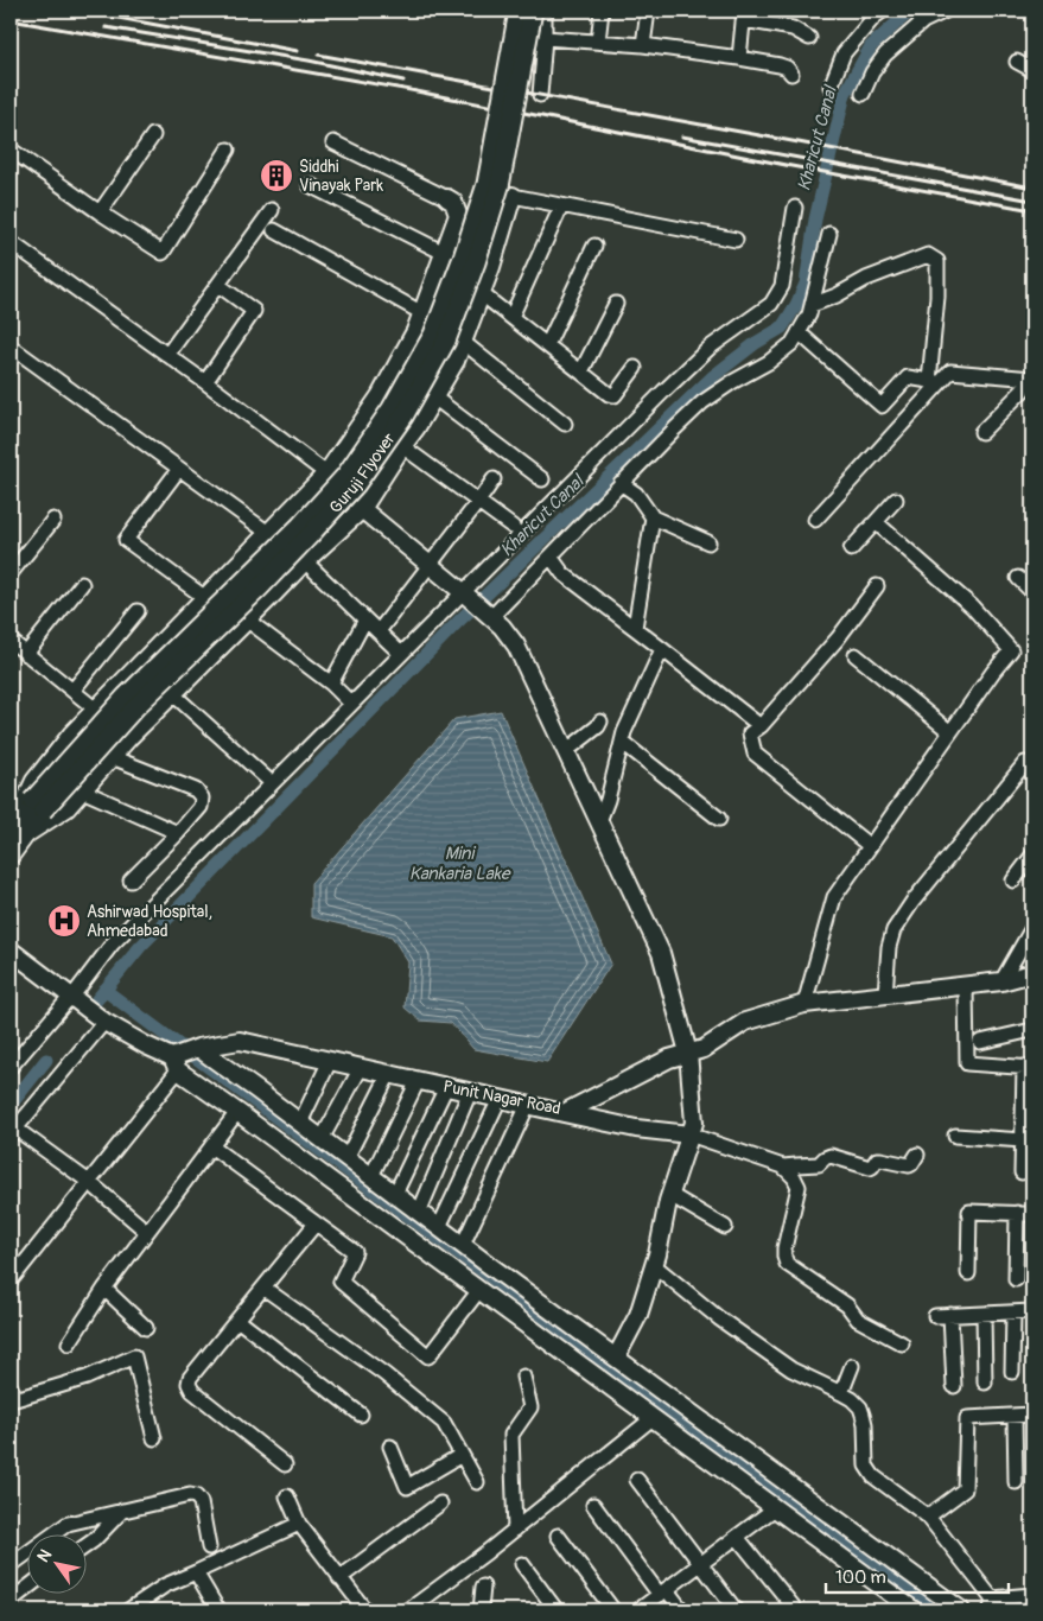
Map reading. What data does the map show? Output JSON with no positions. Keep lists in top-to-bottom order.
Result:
{
  "streets": {
    "main road": ["Guruji Flyover"],
    "street": ["Punit Nagar Road"]
  },
  "water": ["Kharicut Canal", "Mini Kankaria Lake"],
  "places": {
    "building": ["Siddhi Vinayak Park"],
    "hospital": ["Ashirwad Hospital, Ahmedabad"]
  },
  "scale_bar": "100 m",
  "north": "top left"
}
